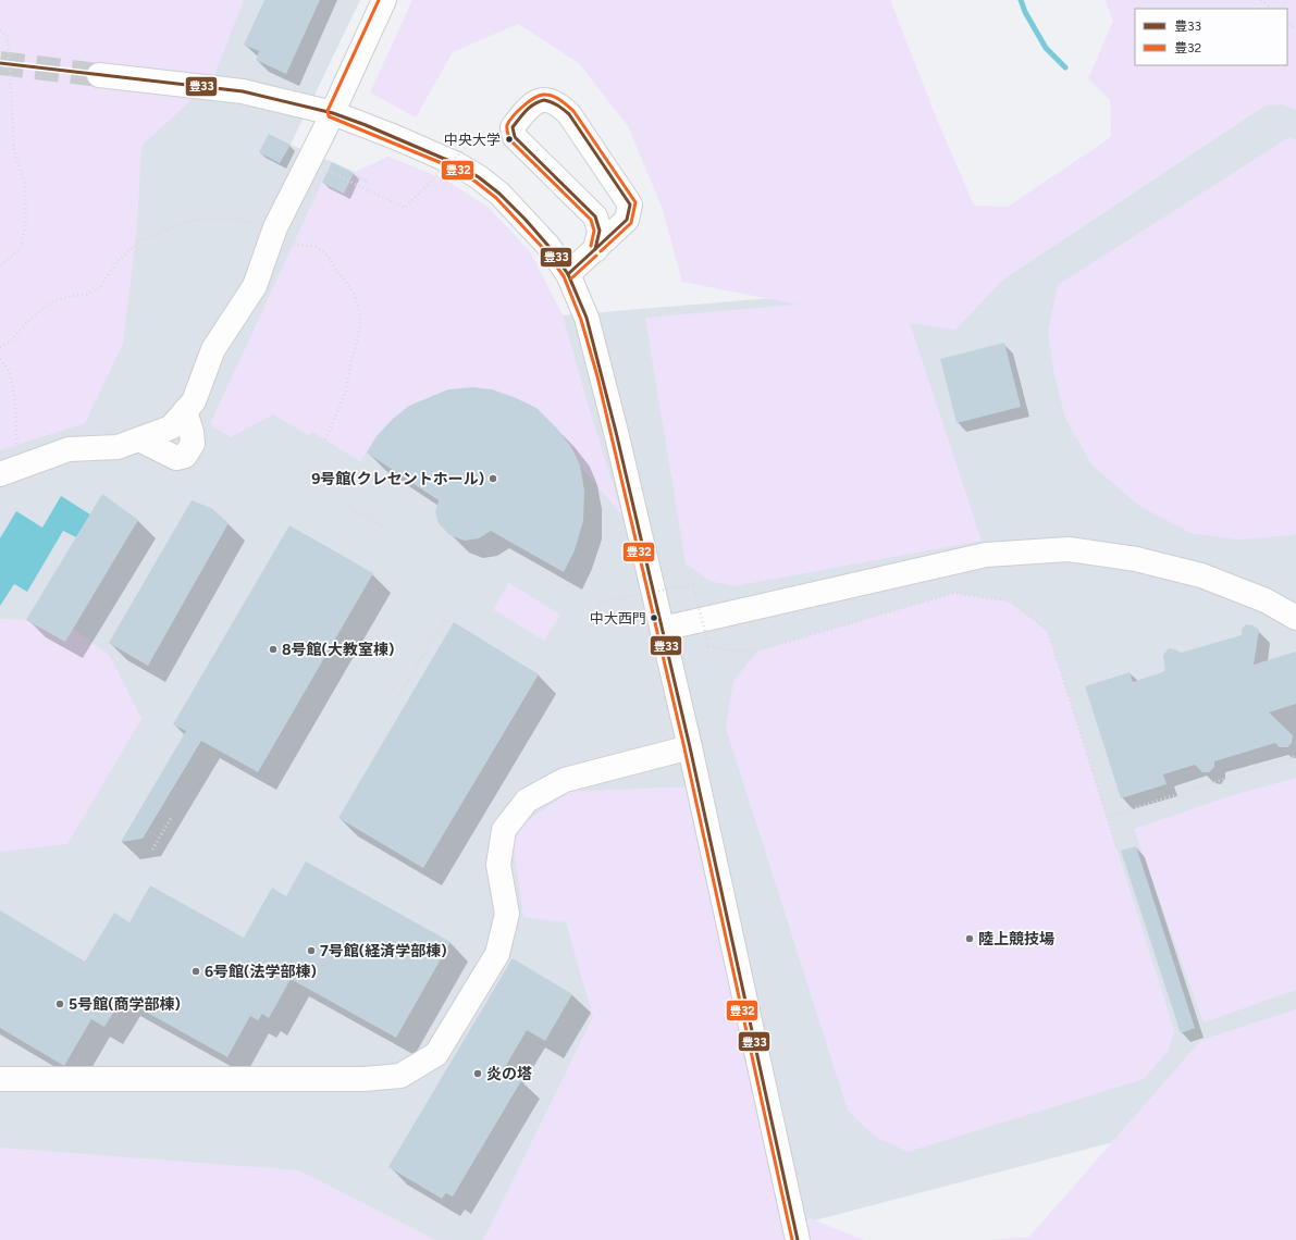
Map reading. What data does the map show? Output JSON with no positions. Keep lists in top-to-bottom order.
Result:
{
  "places": [
    "中央大学",
    "9号館(クレセントホール)",
    "中大西門",
    "8号館(大教室棟)",
    "陸上競技場",
    "7号館(経済学部棟)",
    "6号館(法学部棟)",
    "5号館(商学部棟)",
    "炎の塔"
  ],
  "lines": ["transit line 豊32", "transit line 豊33"],
  "legend": ["豊33", "豊32"]
}
